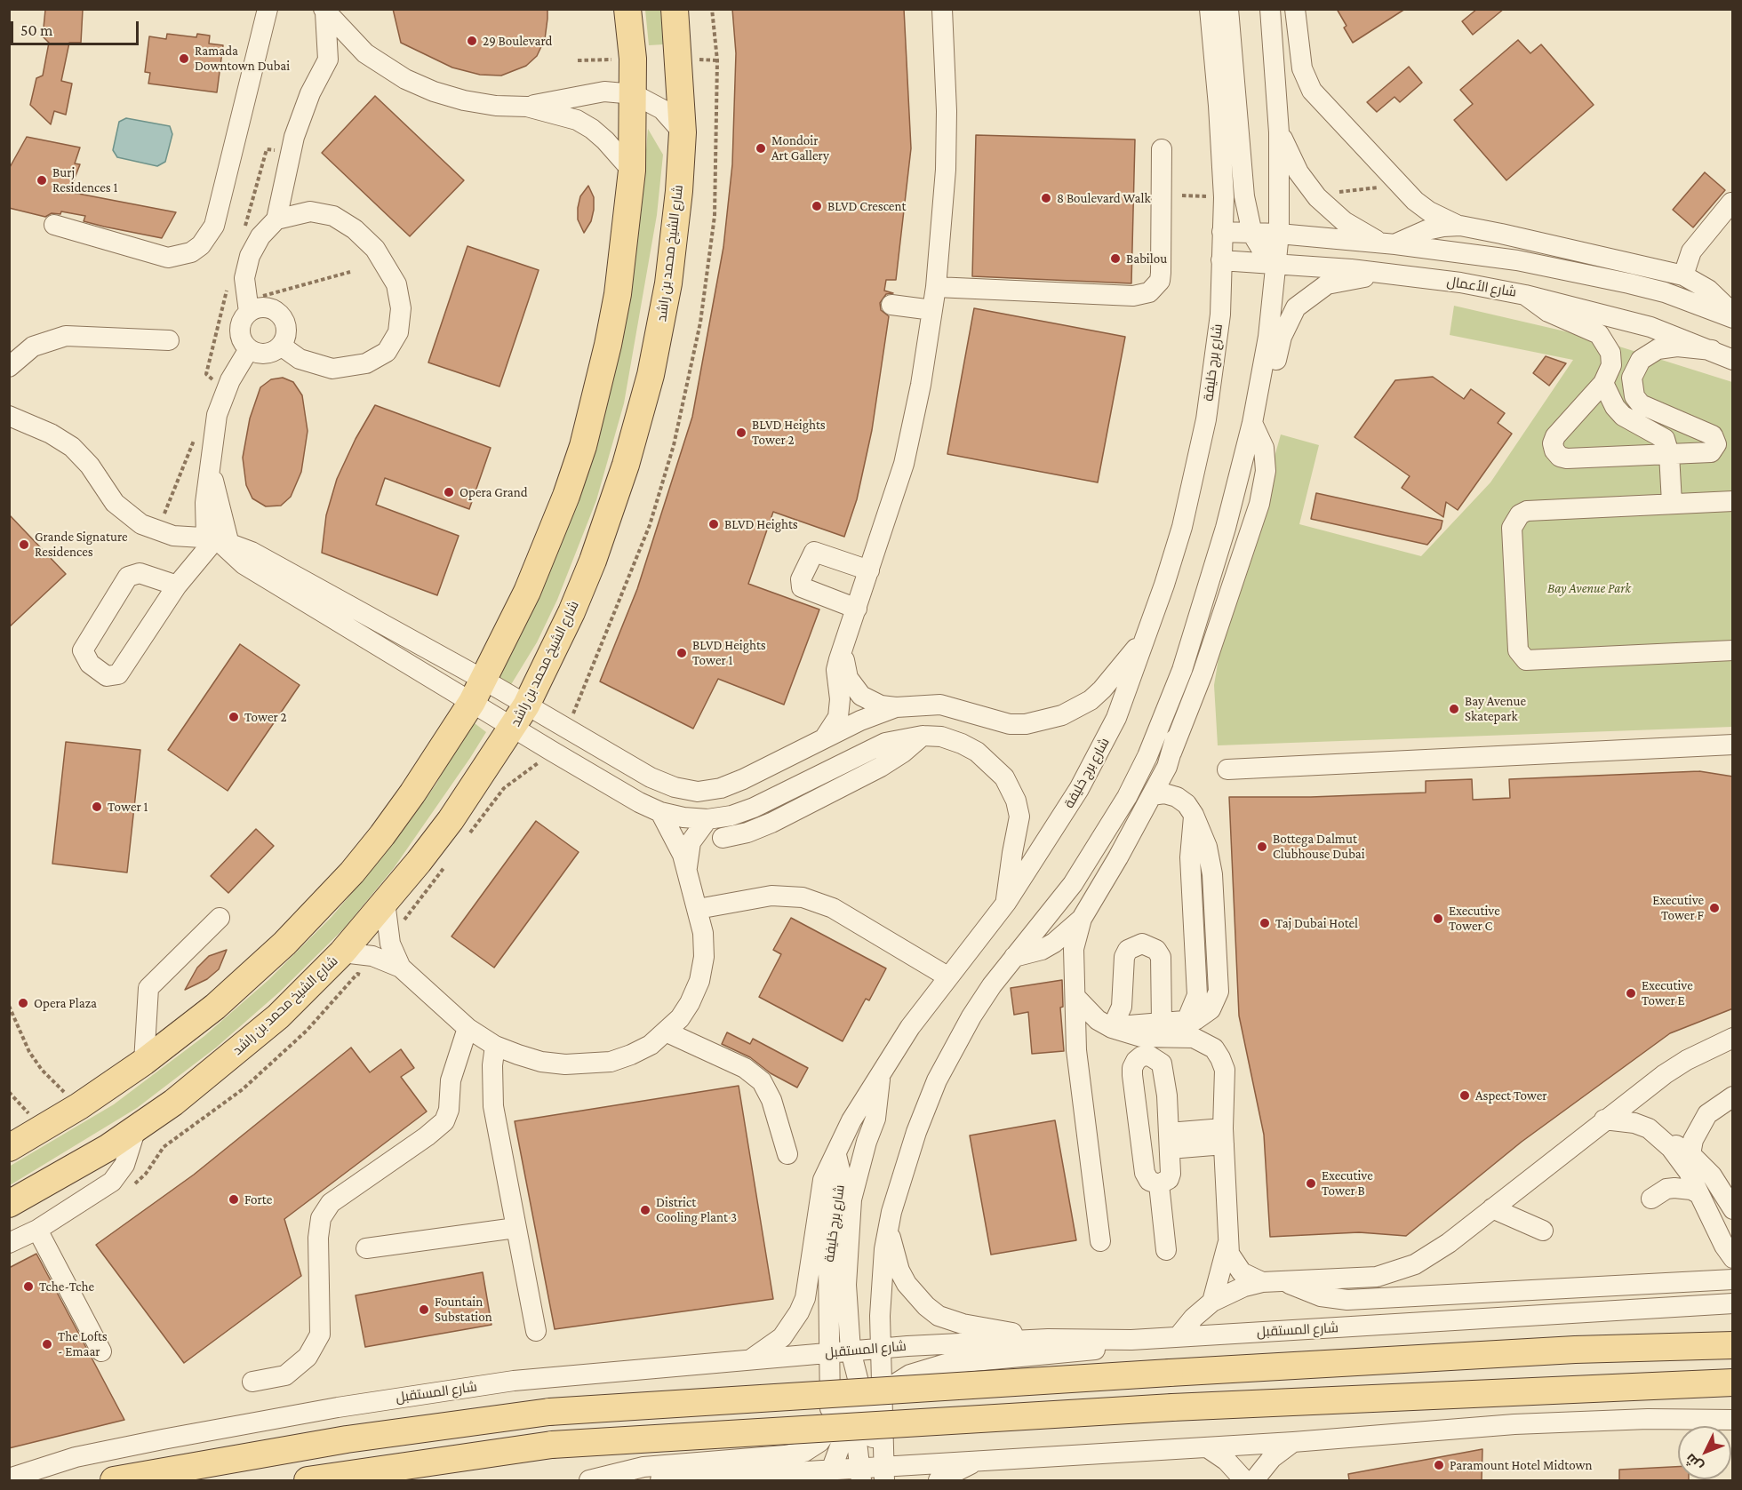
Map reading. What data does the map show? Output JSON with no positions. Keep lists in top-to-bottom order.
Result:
{
  "streets": {
    "main road": ["شارع الشيخ محمد بن راشد"],
    "street": ["شارع الأعمال", "شارع برج خليفة", "شارع المستقبل"]
  },
  "crossings": [
    ["شارع الأعمال", "شارع برج خليفة"],
    ["شارع برج خليفة", "شارع المستقبل"]
  ],
  "parks": ["Bay Avenue Park"],
  "places": [
    "29 Boulevard",
    "Ramada Downtown Dubai",
    "Mondoir Art Gallery",
    "Burj Residences 1",
    "8 Boulevard Walk",
    "BLVD Crescent",
    "Babilou",
    "BLVD Heights Tower 2",
    "Opera Grand",
    "BLVD Heights",
    "Grande Signature Residences",
    "BLVD Heights Tower 1",
    "Bay Avenue Skatepark",
    "Tower 2",
    "Tower 1",
    "Bottega Dalmut Clubhouse Dubai",
    "Executive Tower F",
    "Executive Tower C",
    "Taj Dubai Hotel",
    "Executive Tower E",
    "Opera Plaza",
    "Aspect Tower",
    "Executive Tower B",
    "Forte",
    "District Cooling Plant 3",
    "Tche-Tche",
    "Fountain Substation",
    "The Lofts - Emaar",
    "Paramount Hotel Midtown"
  ],
  "scale_bar": "50 m",
  "north": "bottom left"
}
